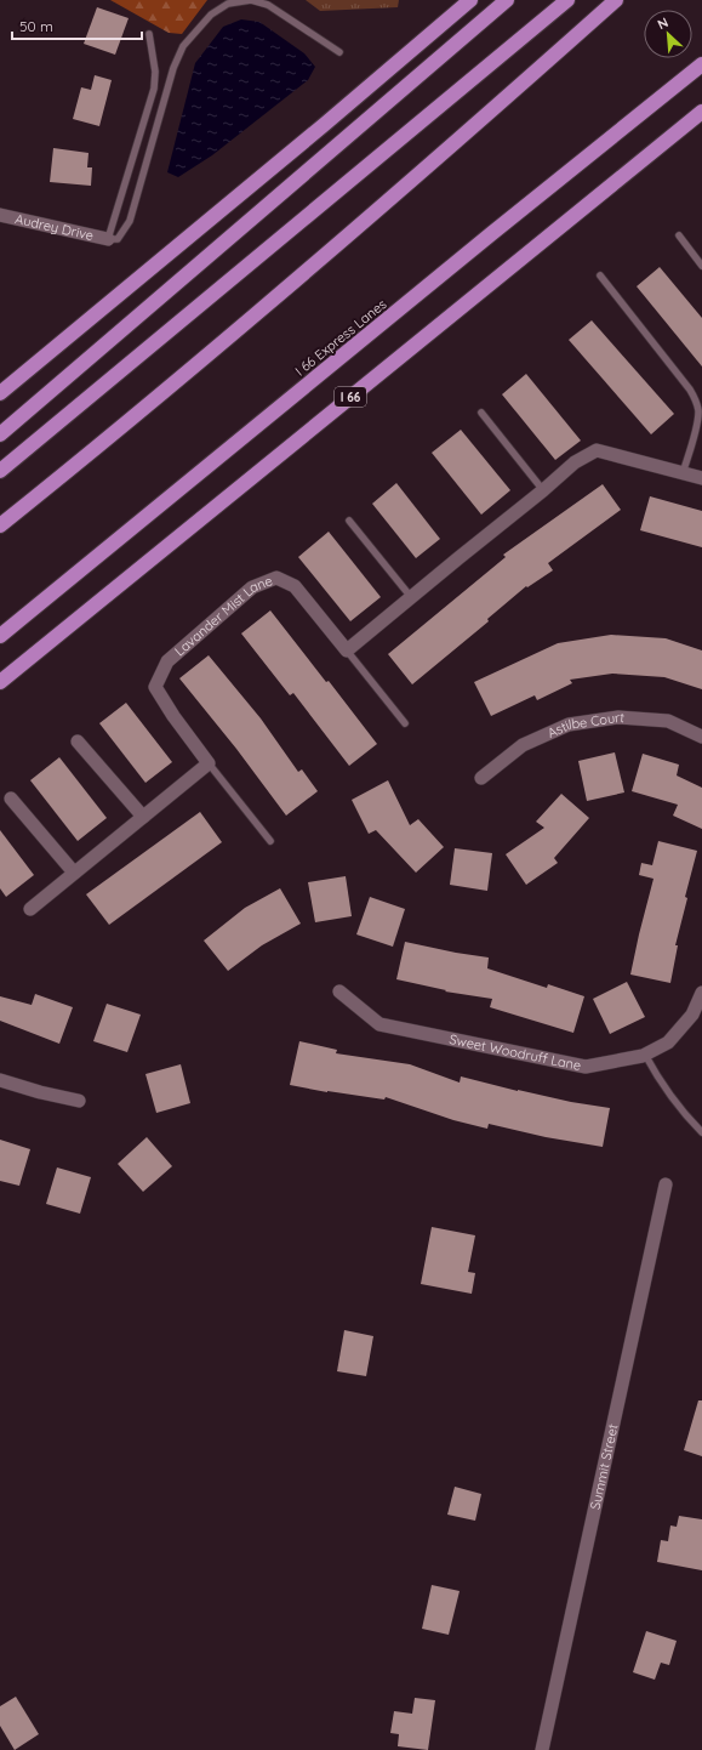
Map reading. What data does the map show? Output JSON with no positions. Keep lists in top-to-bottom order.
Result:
{
  "streets": {
    "highway": ["I 66 Express Lanes", "I 66"],
    "street": [
      "Audrey Drive",
      "Lavander Mist Lane",
      "Astilbe Court",
      "Sweet Woodruff Lane",
      "Summit Street"
    ]
  },
  "scale_bar": "50 m",
  "north": "top left"
}
